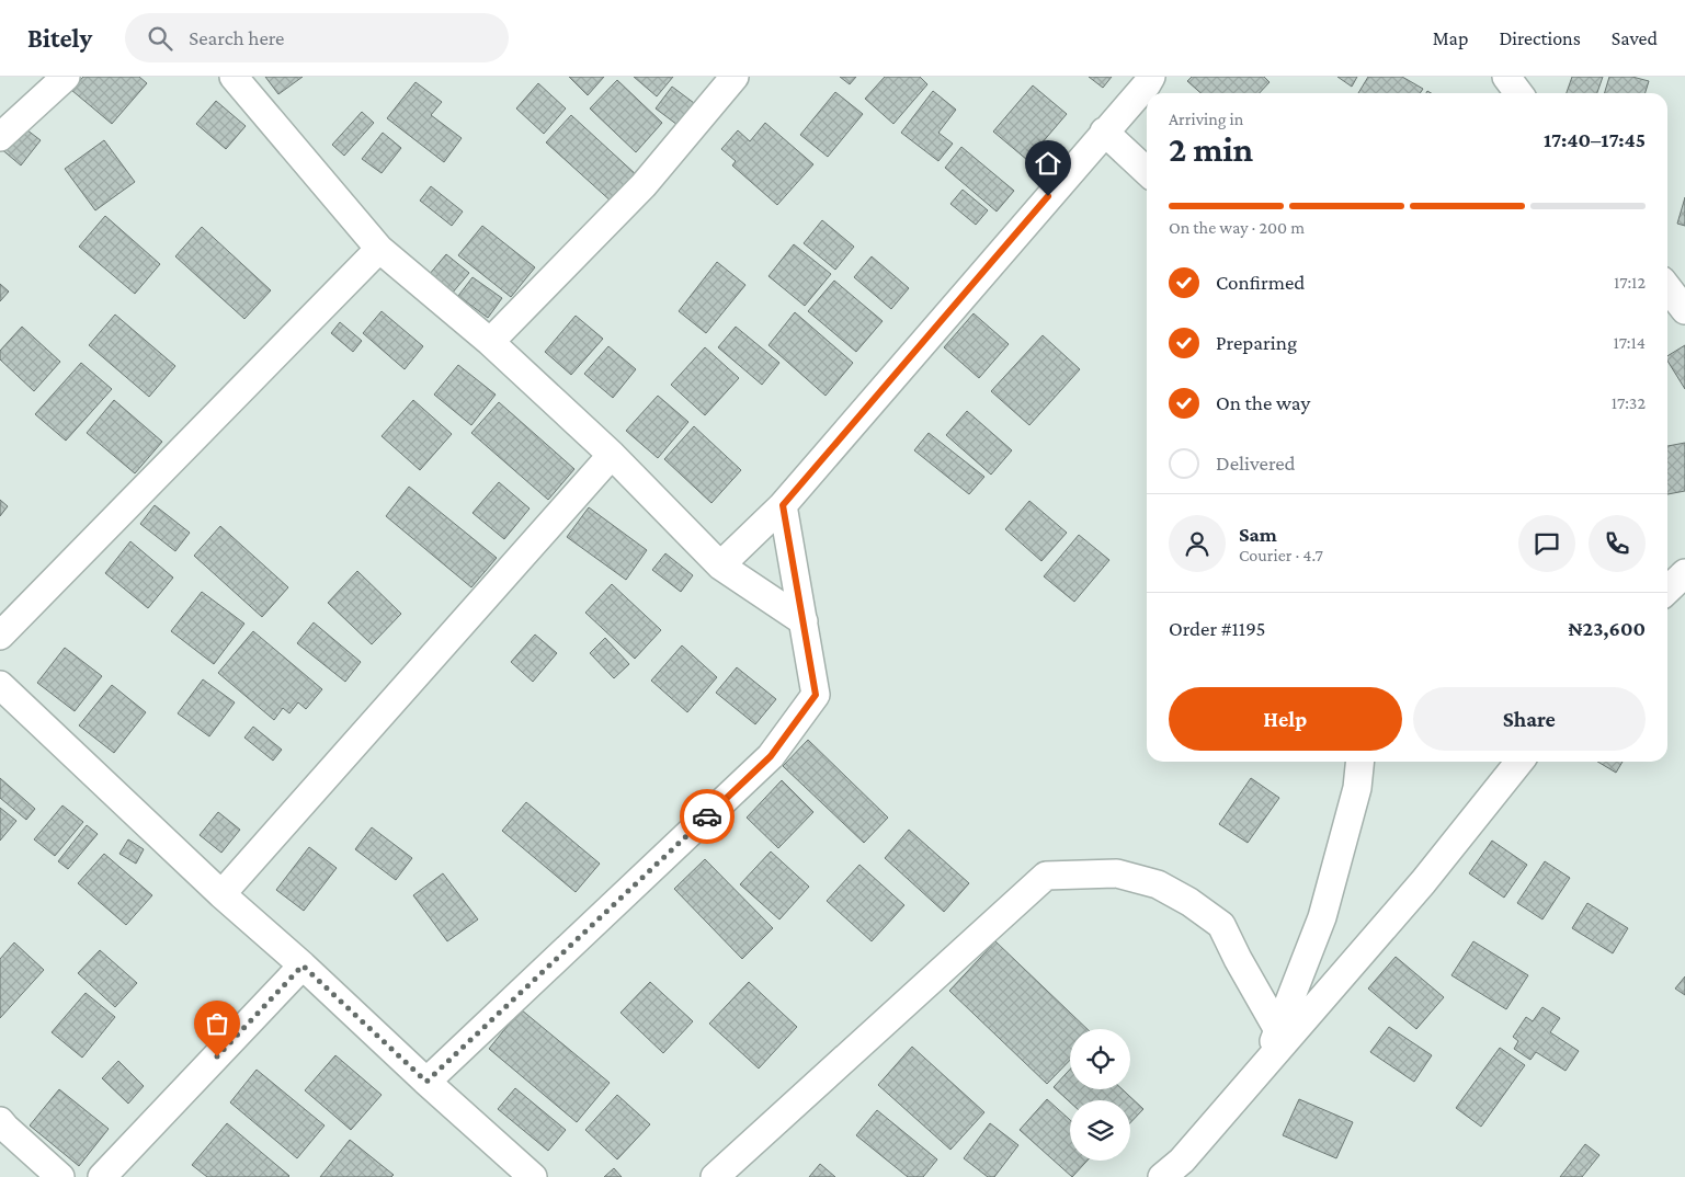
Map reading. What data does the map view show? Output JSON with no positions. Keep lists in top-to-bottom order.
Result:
{
  "page": {
    "header": "Bitely",
    "search": "Search here",
    "nav": ["Map", "Directions", "Saved"],
    "heading": ["2 min", "Arriving in", "17:40–17:45"],
    "panel": [
      "Sam",
      "Courier · 4.7",
      "Order #1195",
      "₦23,600"
    ],
    "bar": "On the way · 200 m",
    "list": [
      ["Confirmed", "17:12"],
      ["Preparing", "17:14"],
      ["On the way", "17:32"],
      "Delivered"
    ],
    "buttons": ["Help", "Share"]
  }
}
